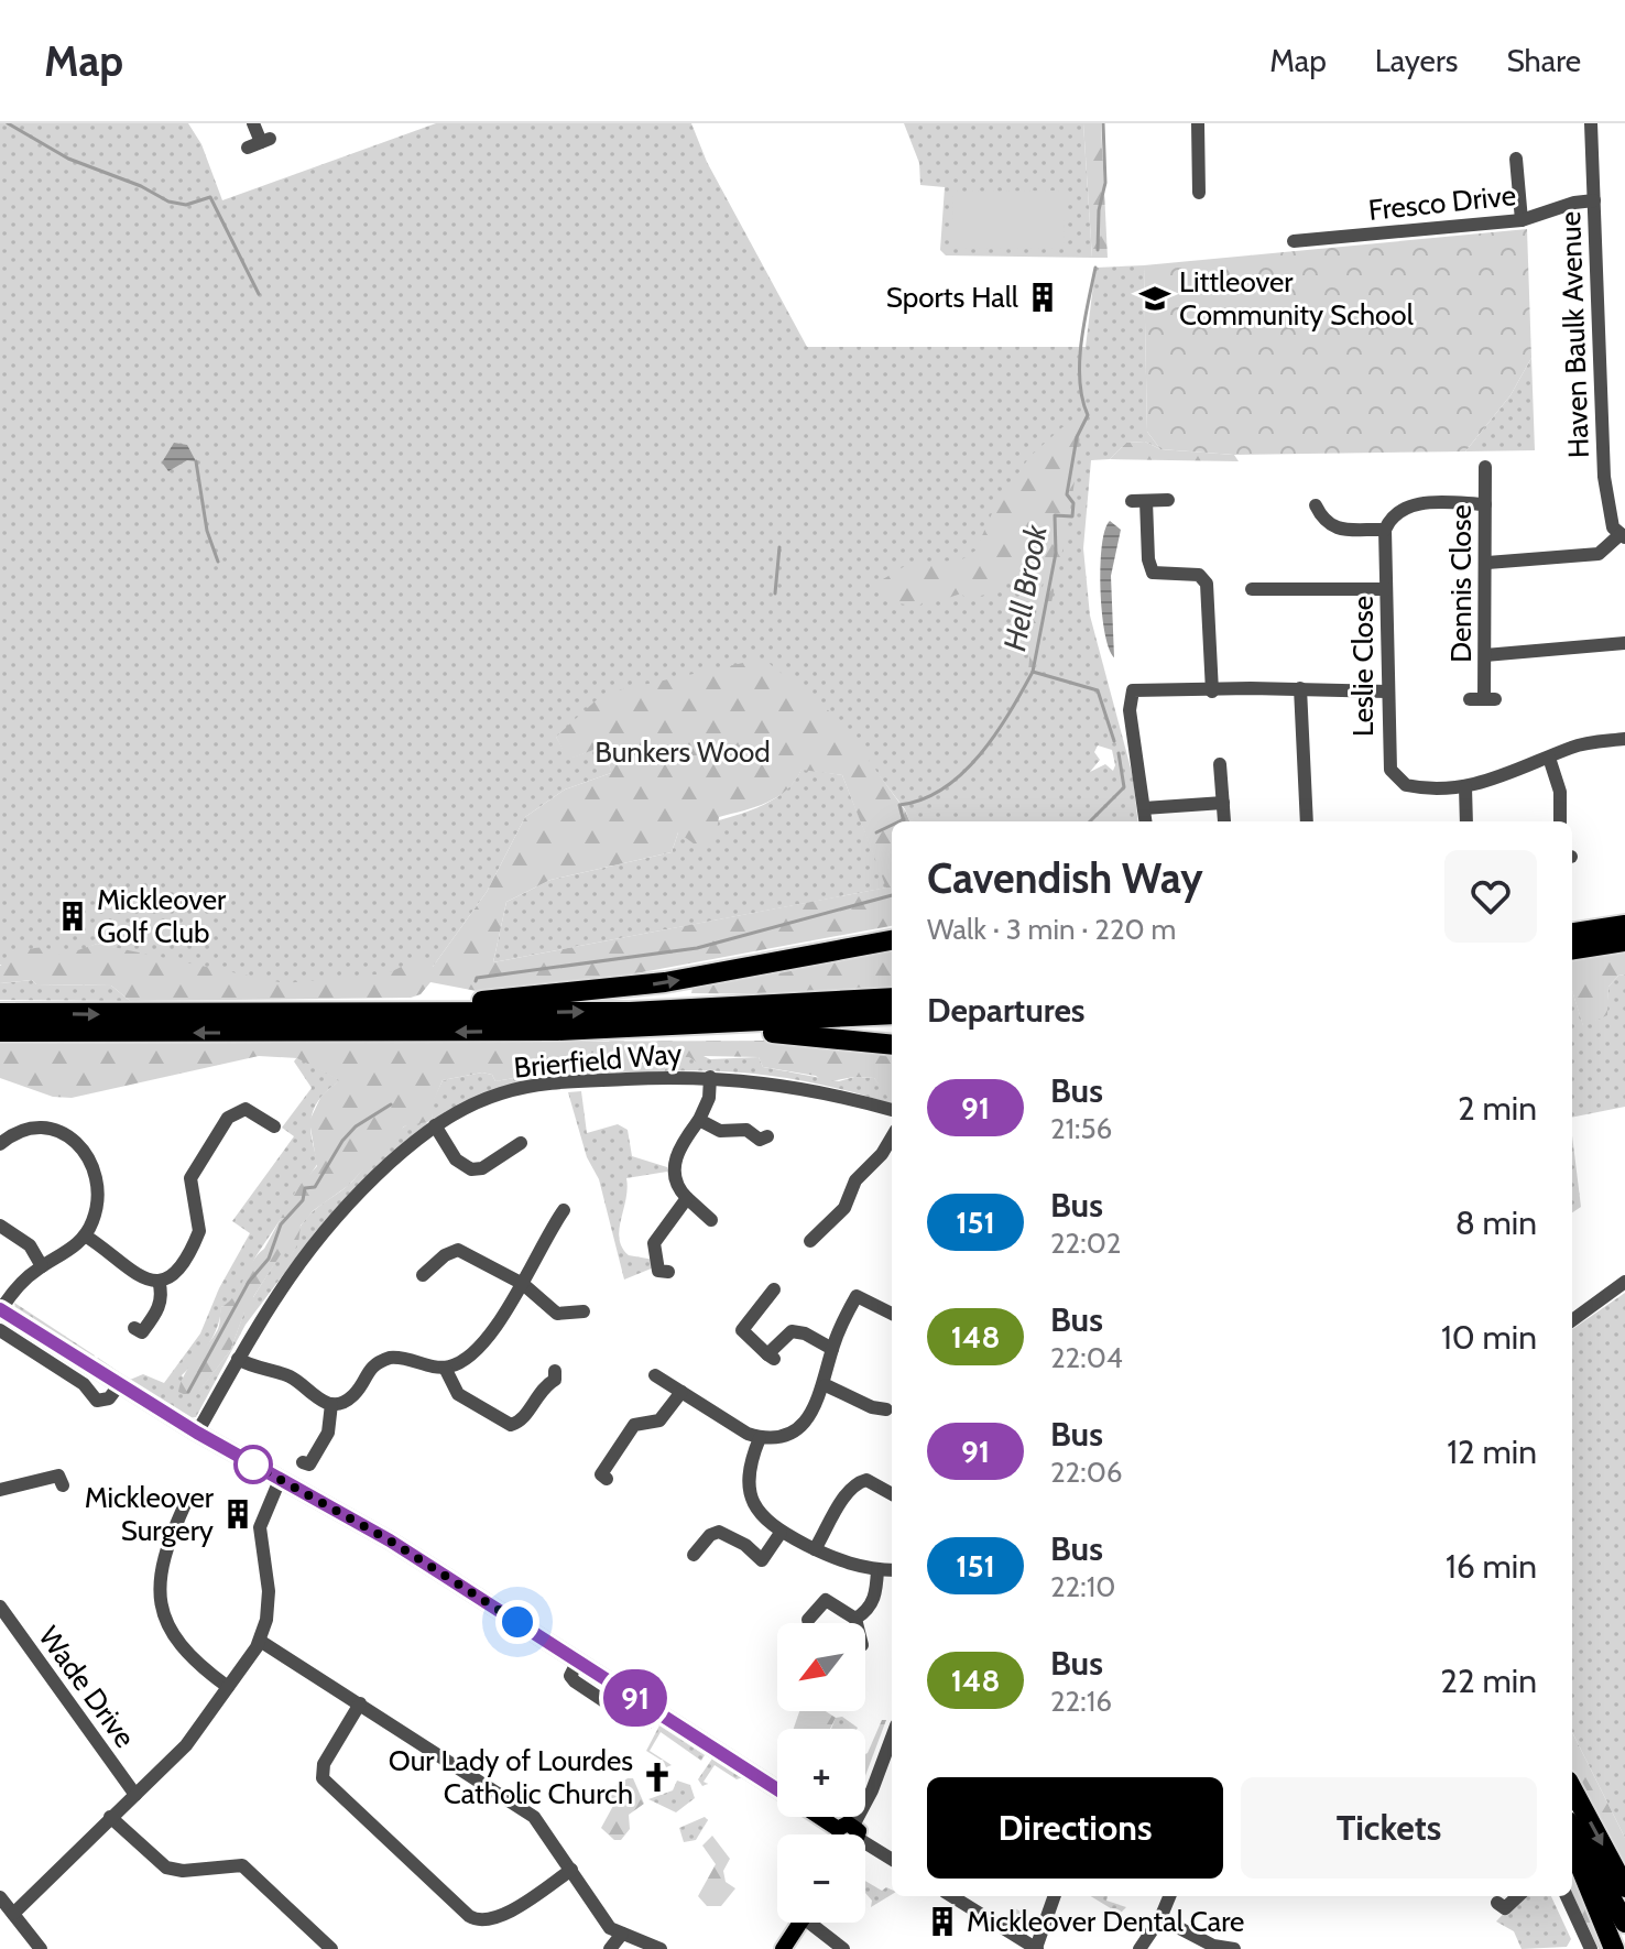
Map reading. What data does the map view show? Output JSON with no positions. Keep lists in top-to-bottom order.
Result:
{
  "streets": {
    "street": [
      "Fresco Drive",
      "Haven Baulk Avenue",
      "Dennis Close",
      "Leslie Close",
      "Brierfield Way",
      "Wade Drive"
    ]
  },
  "crossings": [
    ["Fresco Drive", "Haven Baulk Avenue"]
  ],
  "water": ["Hell Brook"],
  "parks": ["Bunkers Wood"],
  "places": {
    "building": [
      "Sports Hall",
      "Mickleover Golf Club",
      "Mickleover Surgery",
      "Mickleover Dental Care"
    ],
    "school or university": ["Littleover Community School"],
    "church": ["Our Lady of Lourdes Catholic Church"]
  },
  "lines": ["bus line 91"],
  "north": "bottom left",
  "page": {
    "header": "Map",
    "nav": ["Map", "Layers", "Share"],
    "on_map": "91",
    "heading": [
      ["Cavendish Way", "Walk · 3 min · 220 m"],
      "Departures"
    ],
    "list": [
      {
        "mark": "91",
        "name": "Bus",
        "note": "21:56",
        "value": "2 min"
      },
      {
        "mark": "151",
        "name": "Bus",
        "note": "22:02",
        "value": "8 min"
      },
      {
        "mark": "148",
        "name": "Bus",
        "note": "22:04",
        "value": "10 min"
      },
      {
        "mark": "91",
        "name": "Bus",
        "note": "22:06",
        "value": "12 min"
      },
      {
        "mark": "151",
        "name": "Bus",
        "note": "22:10",
        "value": "16 min"
      },
      {
        "mark": "148",
        "name": "Bus",
        "note": "22:16",
        "value": "22 min"
      }
    ],
    "map_buttons": ["+", "−"],
    "buttons": ["Directions", "Tickets"]
  }
}
